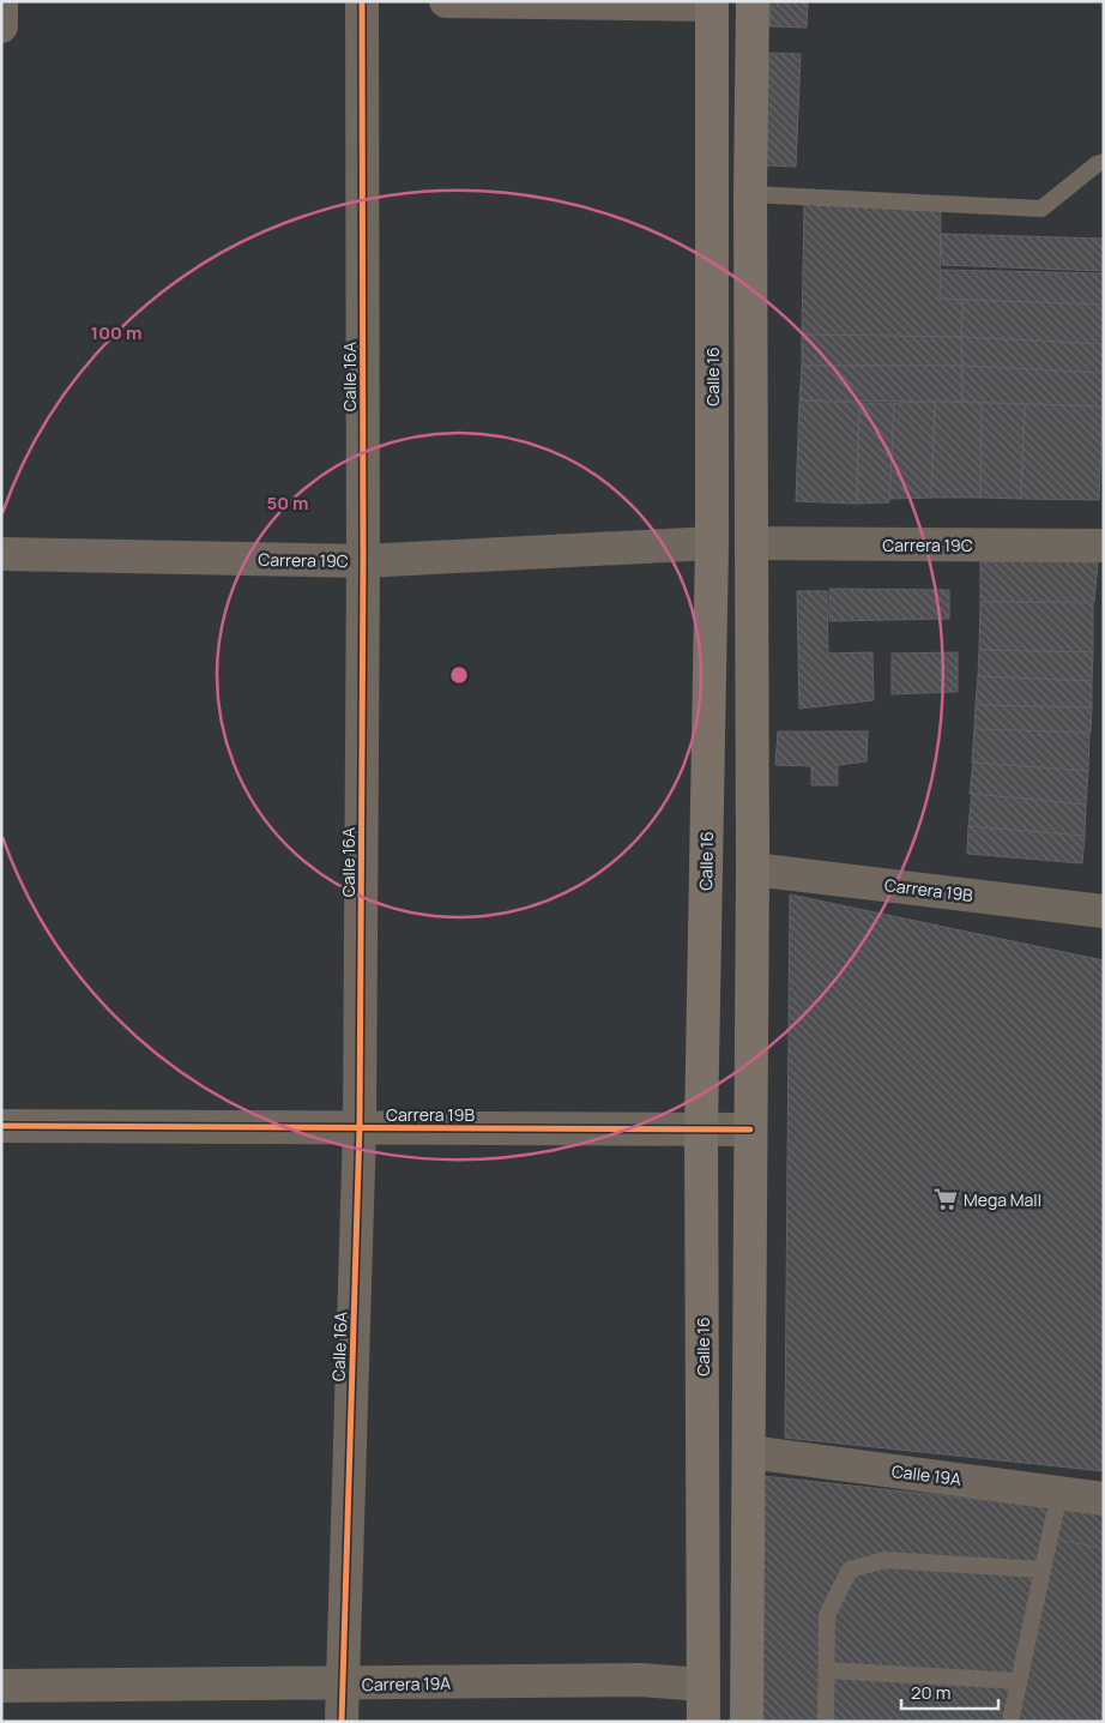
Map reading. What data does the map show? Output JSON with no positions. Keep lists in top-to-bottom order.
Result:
{
  "streets": {
    "main road": ["Calle 16"],
    "street": [
      "Calle 16A",
      "Carrera 19C",
      "Carrera 19B",
      "Calle 19A",
      "Carrera 19A"
    ]
  },
  "crossings": [
    ["Calle 16A", "Carrera 19C"],
    ["Calle 16A", "Carrera 19B"],
    ["Calle 16A", "Carrera 19A"],
    ["Calle 16", "Carrera 19C"],
    ["Calle 16", "Carrera 19B"],
    ["Calle 16", "Carrera 19A"]
  ],
  "places": {
    "supermarket": ["Mega Mall"]
  },
  "scale_bar": "20 m",
  "rings": ["100 m", "50 m"]
}
